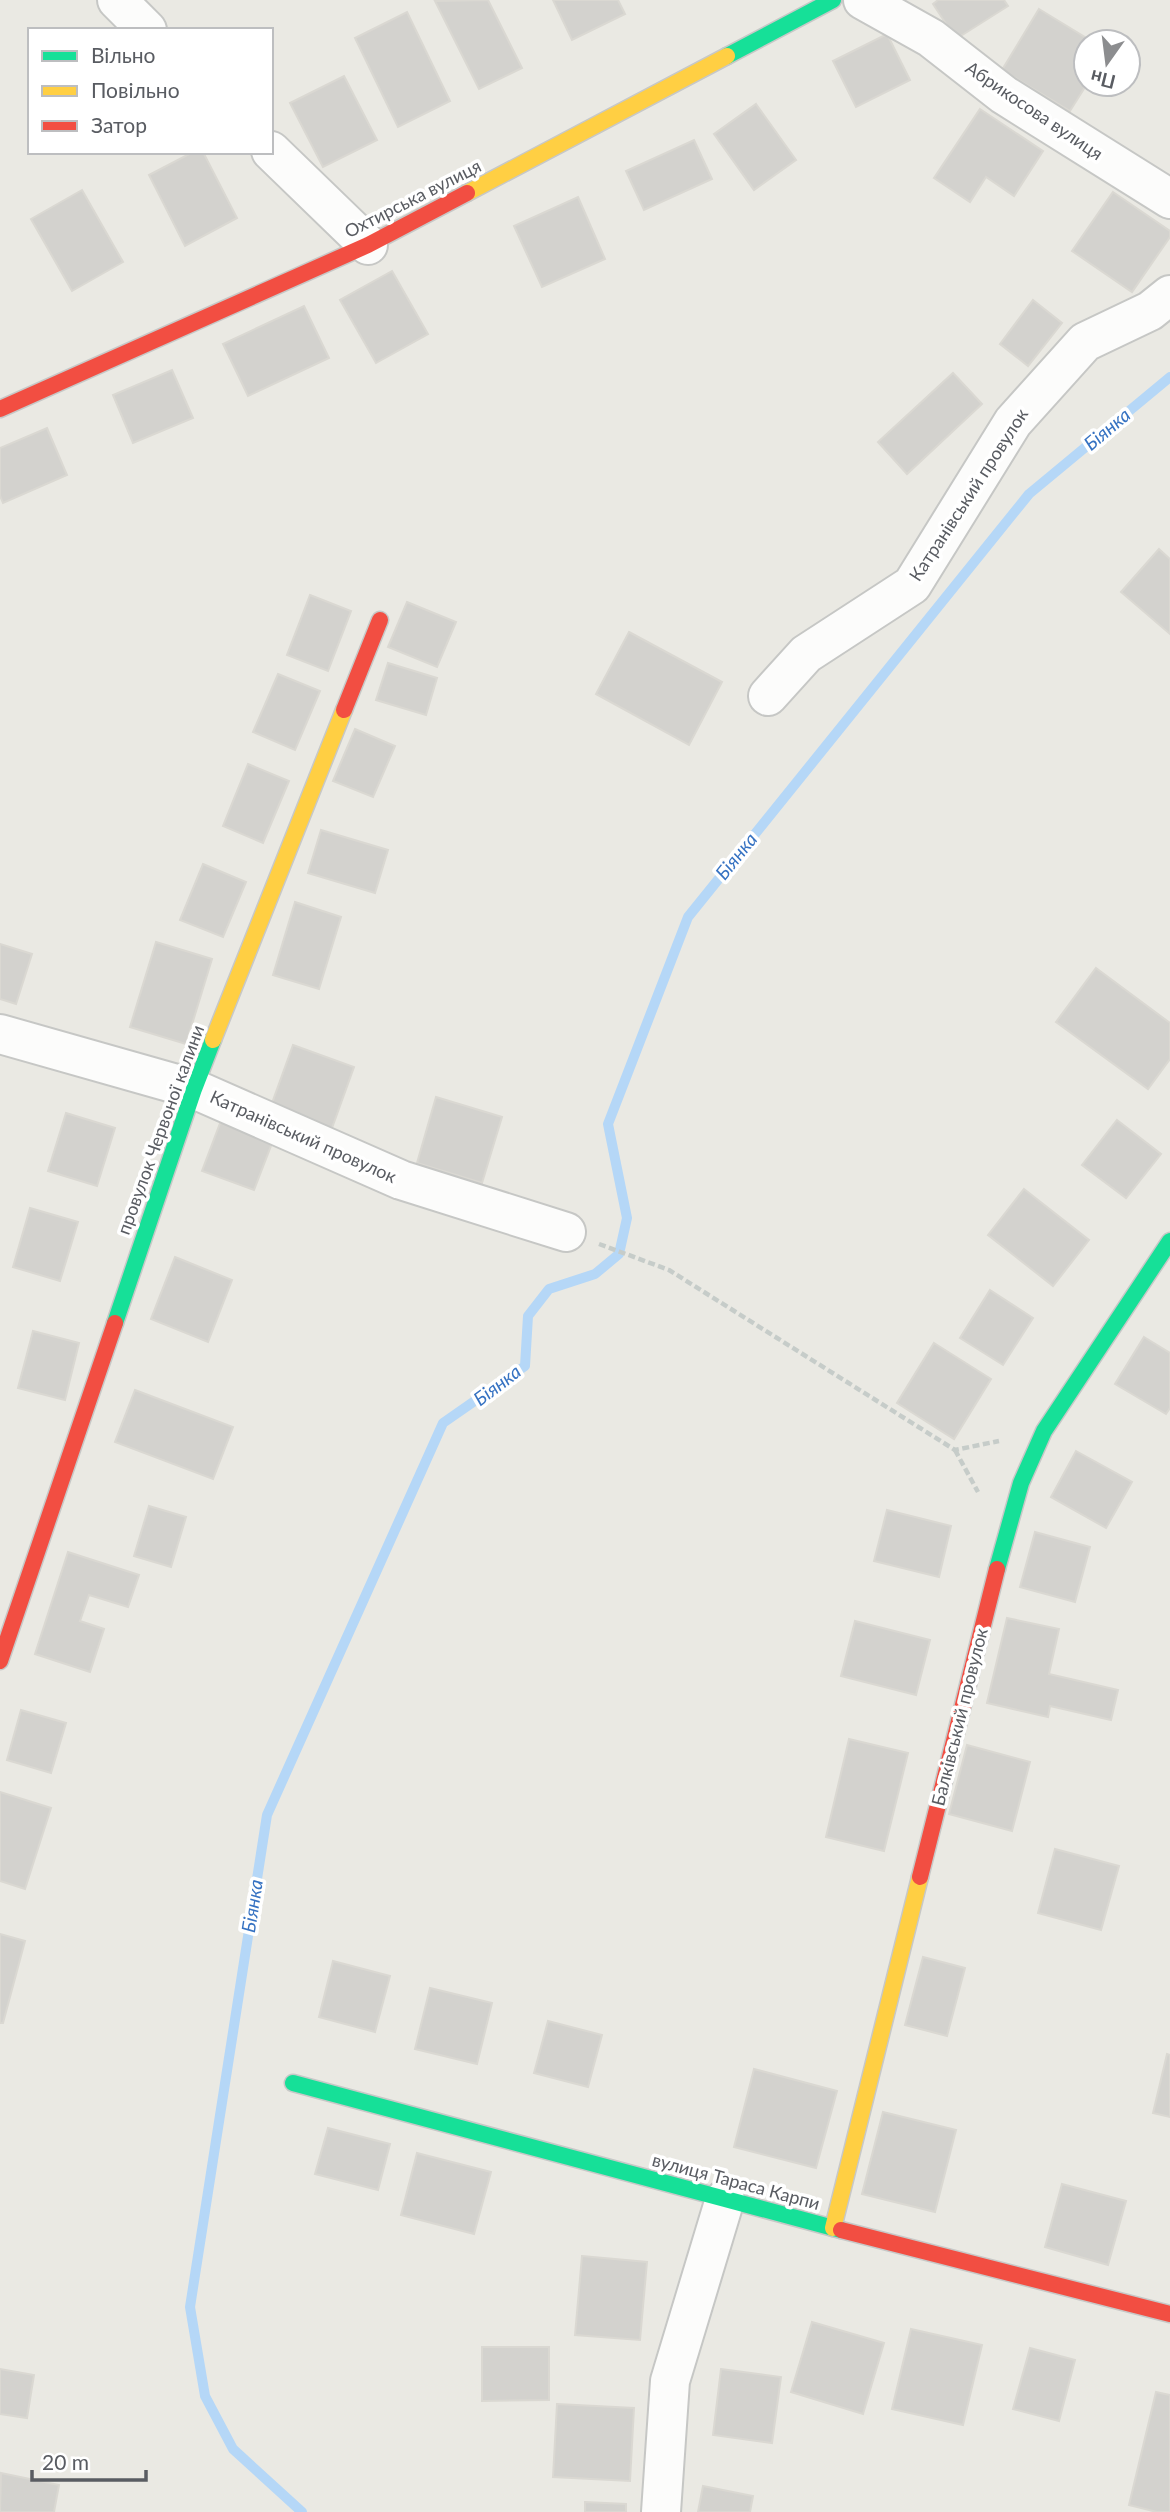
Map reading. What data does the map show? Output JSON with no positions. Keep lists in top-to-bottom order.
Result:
{
  "streets": {
    "street": [
      "Абрикосова вулиця",
      "Охтирська вулиця",
      "Катранівський провулок",
      "провулок Червоної калини",
      "Балківський провулок",
      "вулиця Тараса Карпи"
    ]
  },
  "crossings": [
    ["Катранівський провулок", "провулок Червоної калини"],
    ["Балківський провулок", "вулиця Тараса Карпи"]
  ],
  "water": ["Біянка"],
  "legend": ["Вільно", "Повільно", "Затор"],
  "scale_bar": "20 m",
  "north": "bottom"
}
